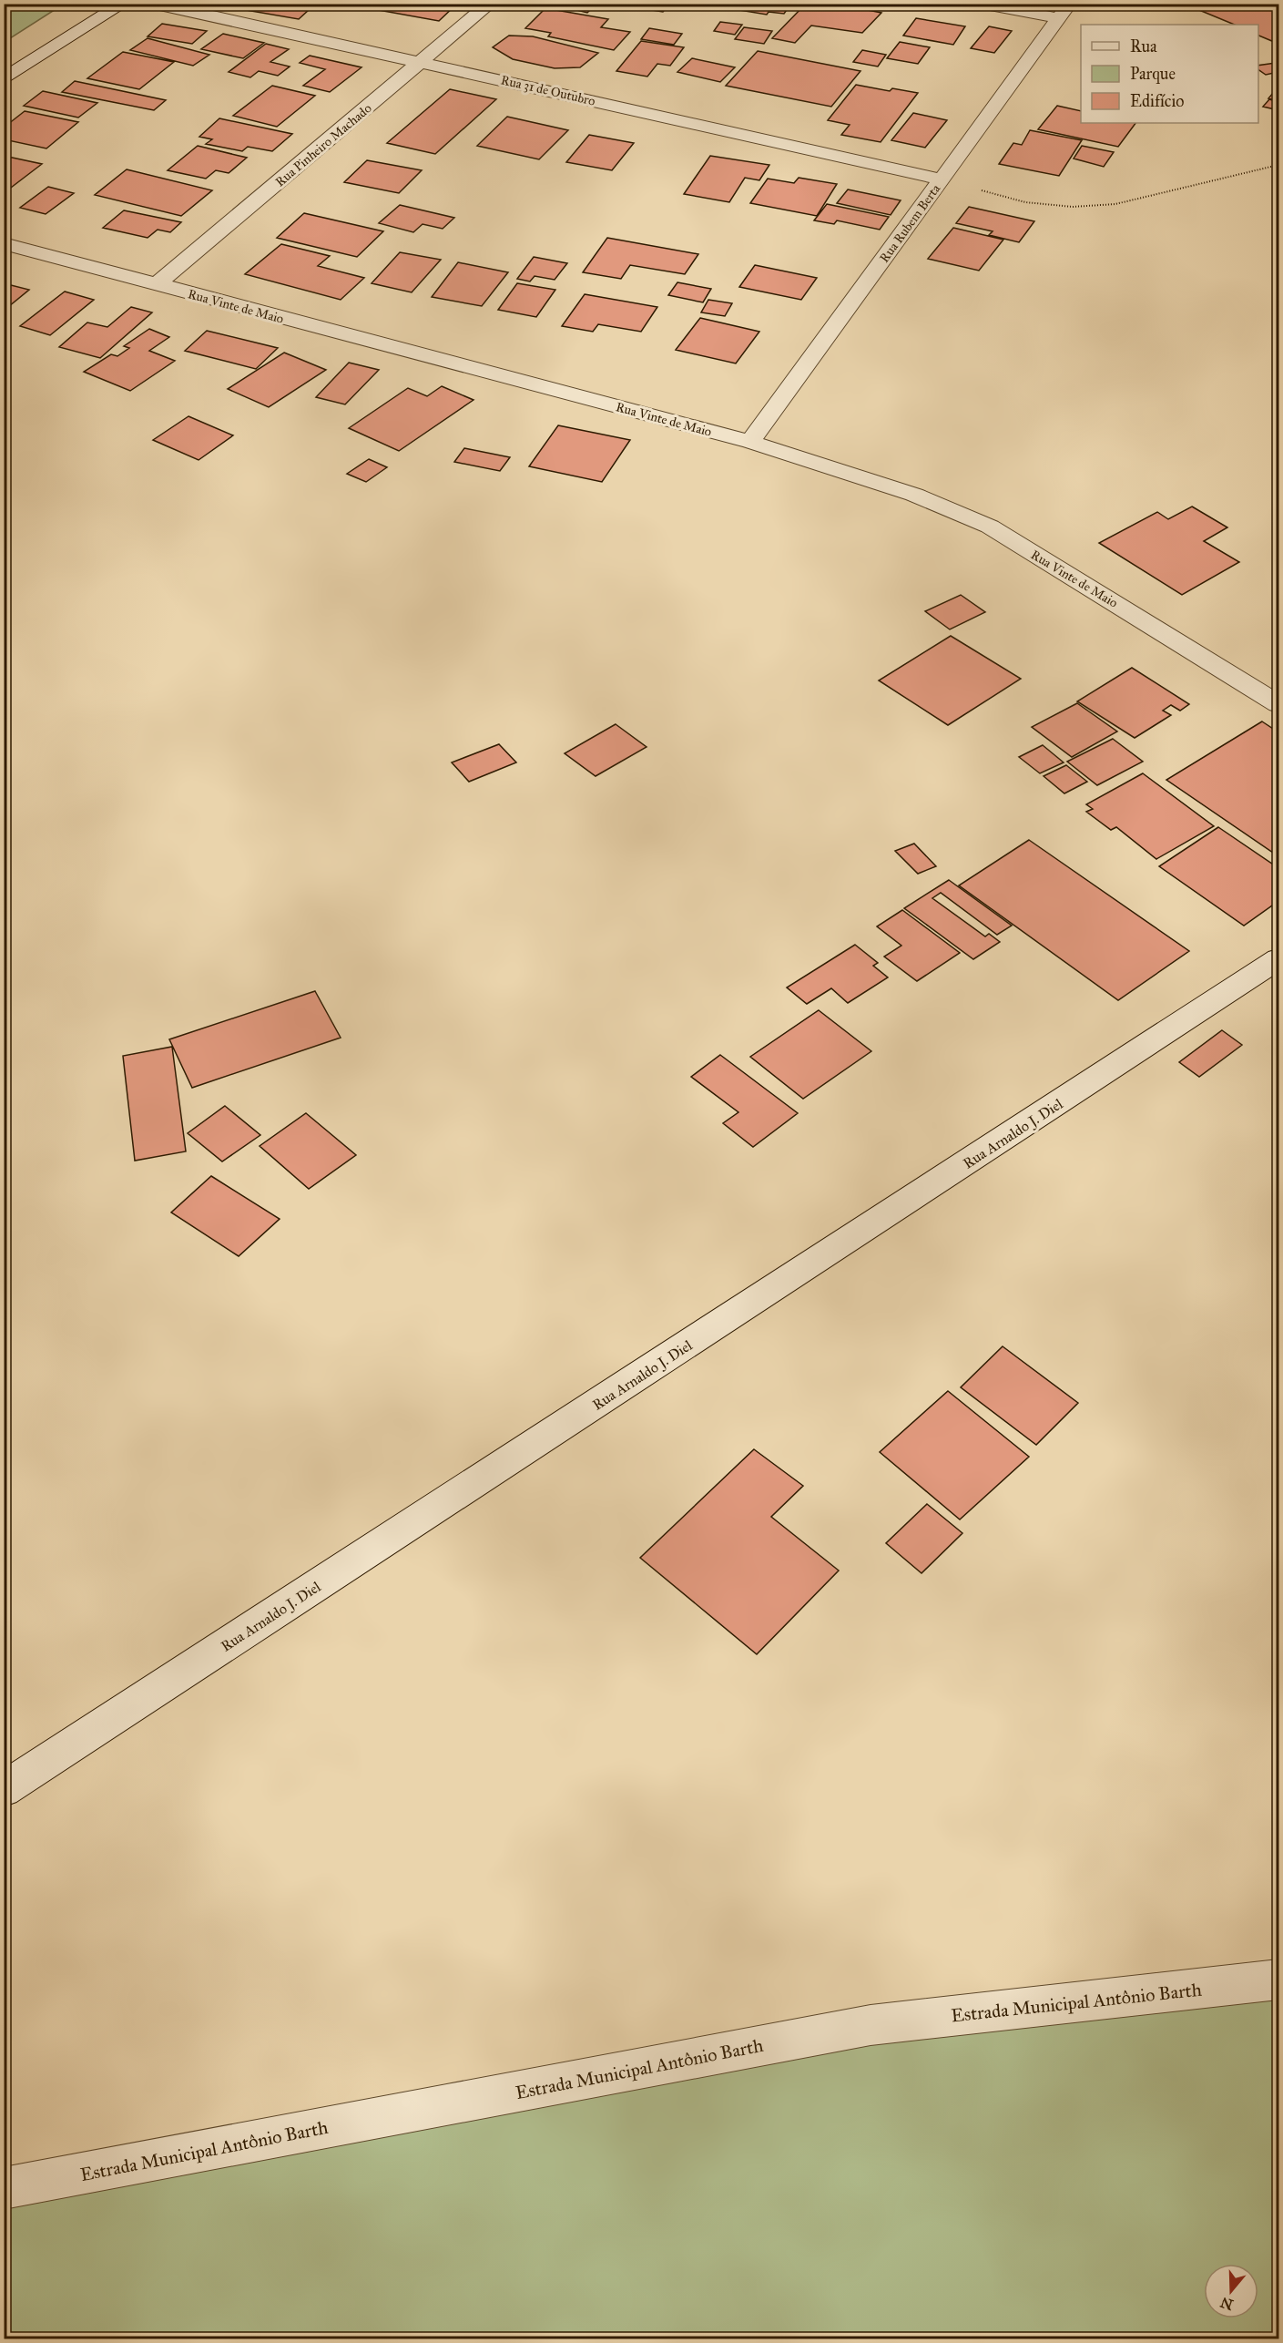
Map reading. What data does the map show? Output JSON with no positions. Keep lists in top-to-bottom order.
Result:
{
  "streets": {
    "street": [
      "Rua 31 de Outubro",
      "Rua Pinheiro Machado",
      "Rua Rubem Berta",
      "Rua Vinte de Maio",
      "Rua Arnaldo J. Diel",
      "Estrada Municipal Antônio Barth"
    ]
  },
  "crossings": [
    ["Rua 31 de Outubro", "Rua Pinheiro Machado"],
    ["Rua 31 de Outubro", "Rua Rubem Berta"],
    ["Rua Pinheiro Machado", "Rua Vinte de Maio"],
    ["Rua Rubem Berta", "Rua Vinte de Maio"]
  ],
  "legend": ["Rua", "Parque", "Edifício"],
  "north": "bottom"
}
